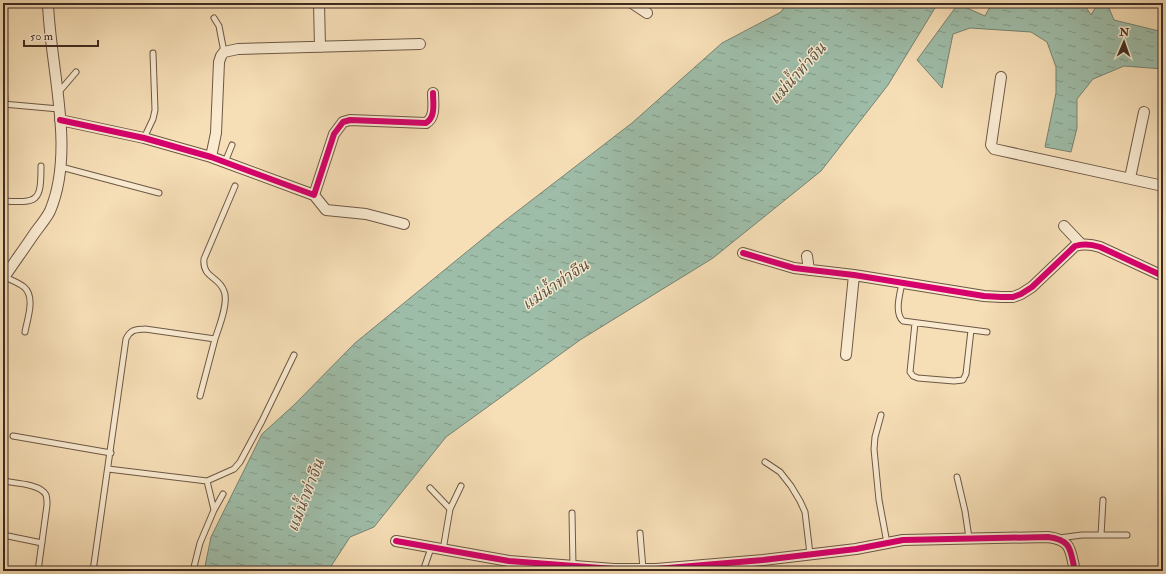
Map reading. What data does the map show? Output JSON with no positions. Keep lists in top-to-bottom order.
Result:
{
  "water": ["แม่น้ำท่าจีน"],
  "scale_bar": "50 m",
  "north": "top"
}
